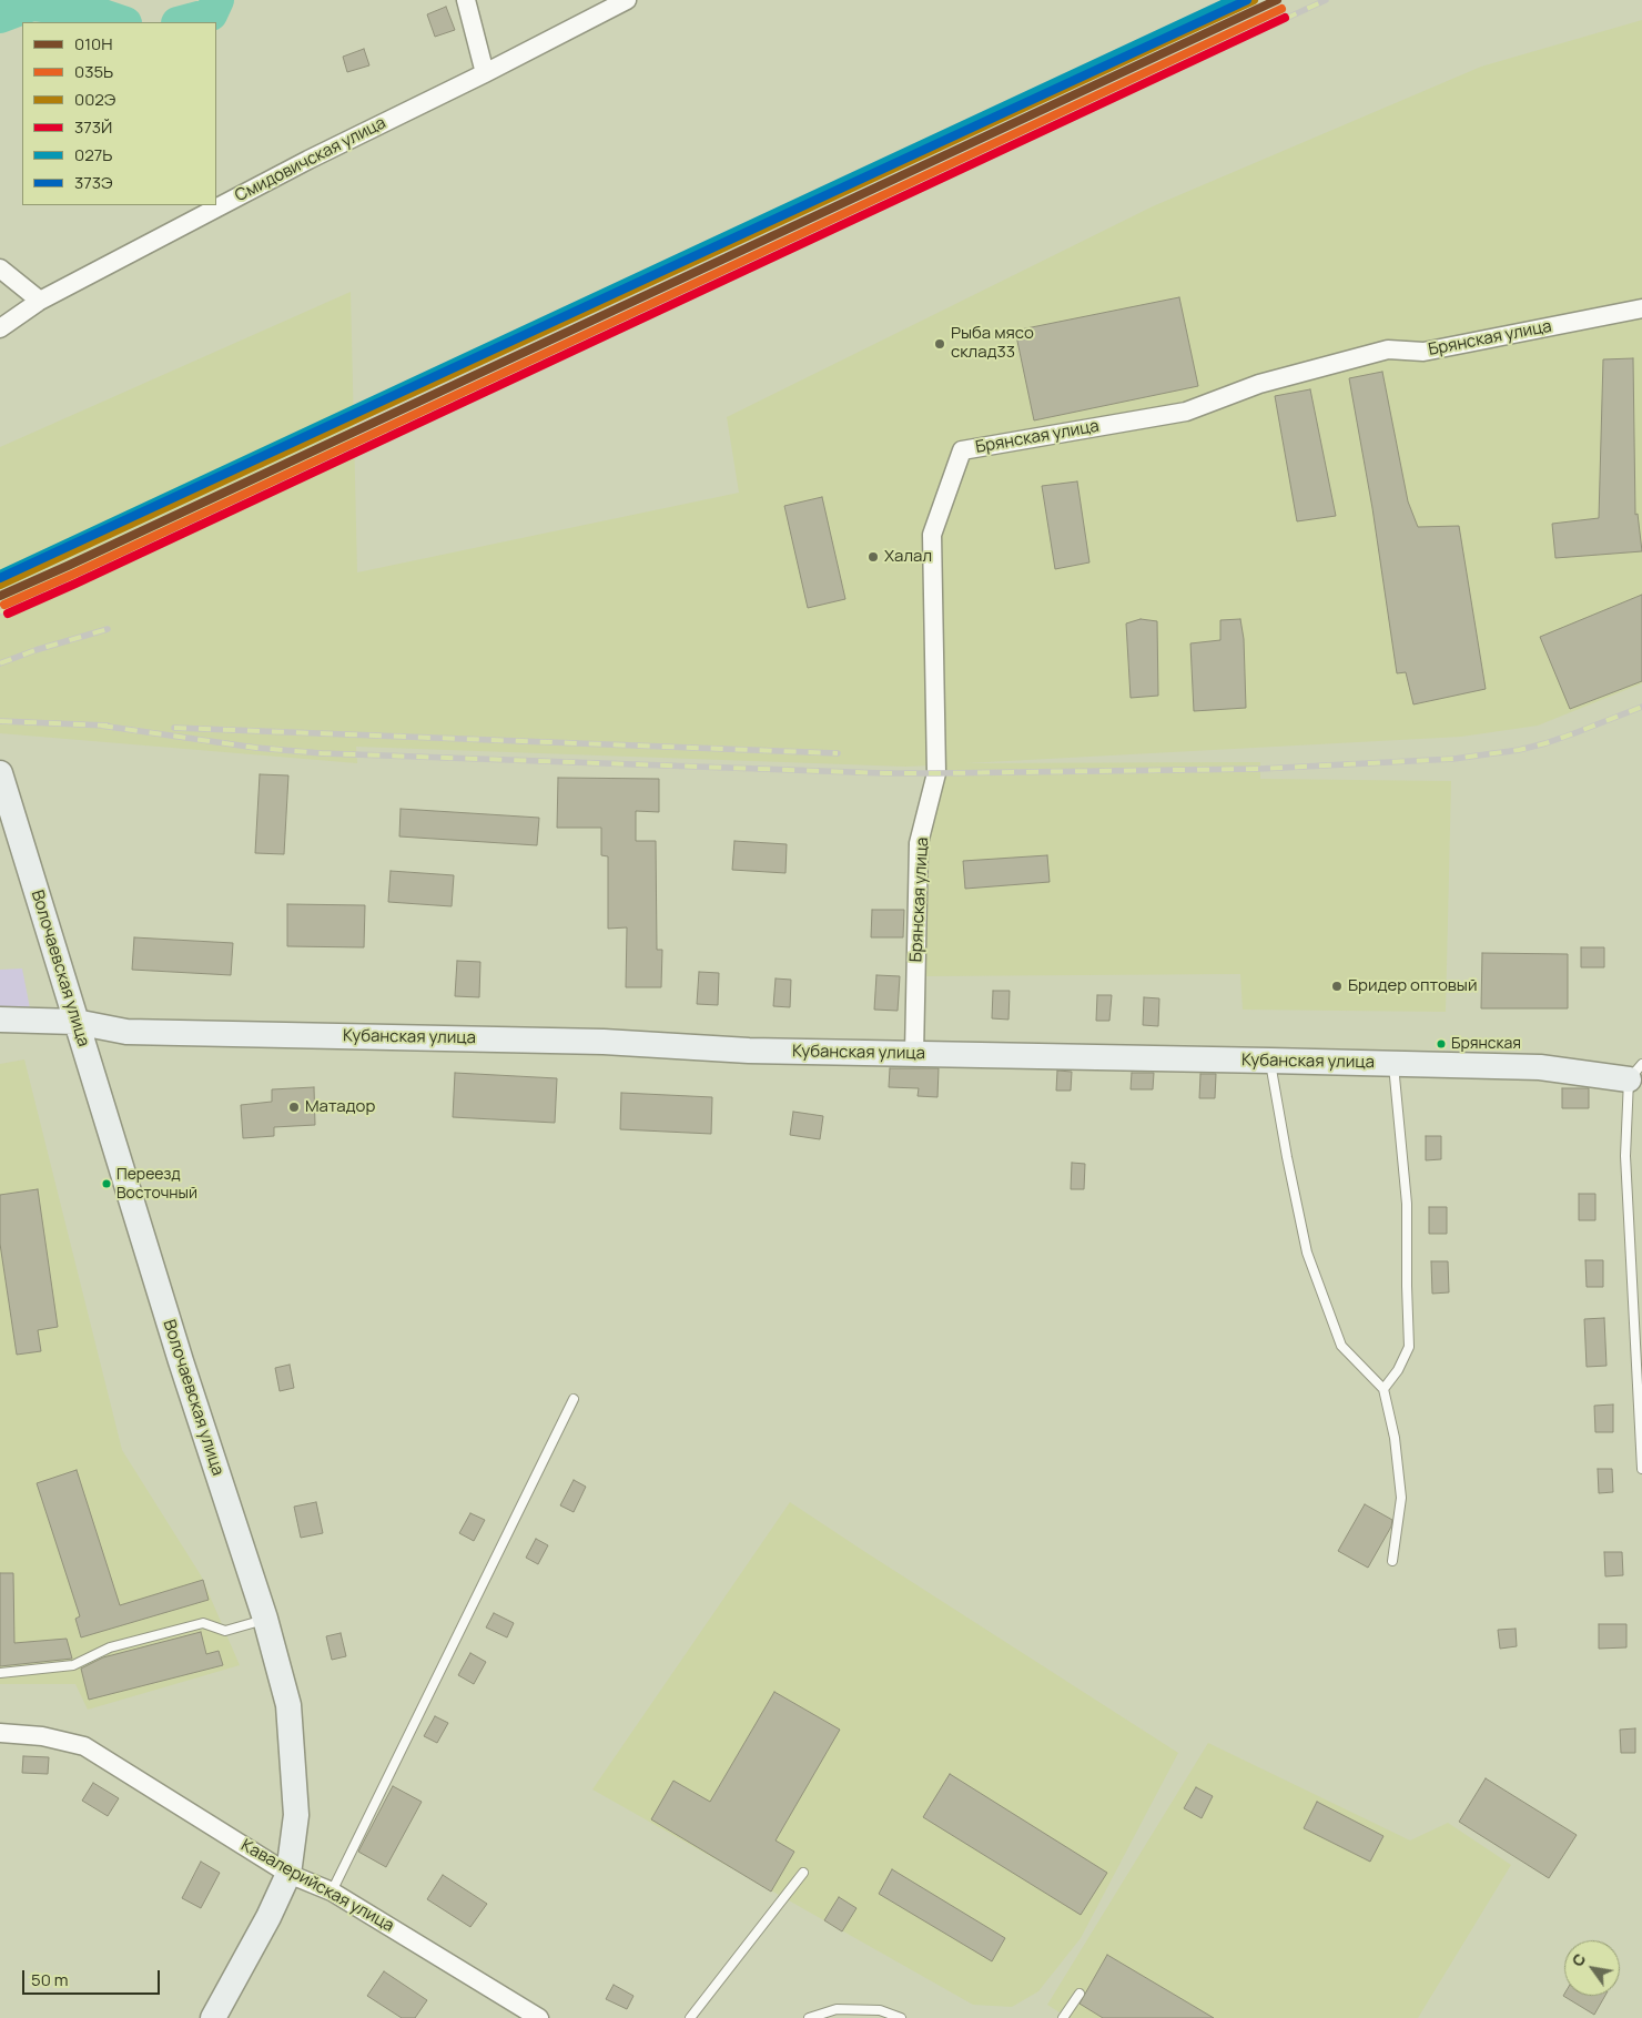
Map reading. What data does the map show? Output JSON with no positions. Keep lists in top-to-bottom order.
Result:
{
  "streets": {
    "main road": ["Волочаевская улица", "Кубанская улица"],
    "street": ["Смидовичская улица", "Брянская улица", "Кавалерийская улица"]
  },
  "crossings": [
    ["Брянская улица", "Кубанская улица"],
    ["Волочаевская улица", "Кубанская улица"],
    ["Волочаевская улица", "Кавалерийская улица"]
  ],
  "places": [
    "Рыба мясо склад33",
    "Халал",
    "Бридер оптовый",
    "Брянская",
    "Матадор",
    "Переезд Восточный"
  ],
  "lines": [
    "transit line 010Н",
    "transit line 002Э",
    "transit line 027Ь",
    "transit line 373Э",
    "transit line 035Ь",
    "transit line 373Й"
  ],
  "legend": [
    "010Н",
    "035Ь",
    "002Э",
    "373Й",
    "027Ь",
    "373Э"
  ],
  "scale_bar": "50 m",
  "north": "top left"
}
